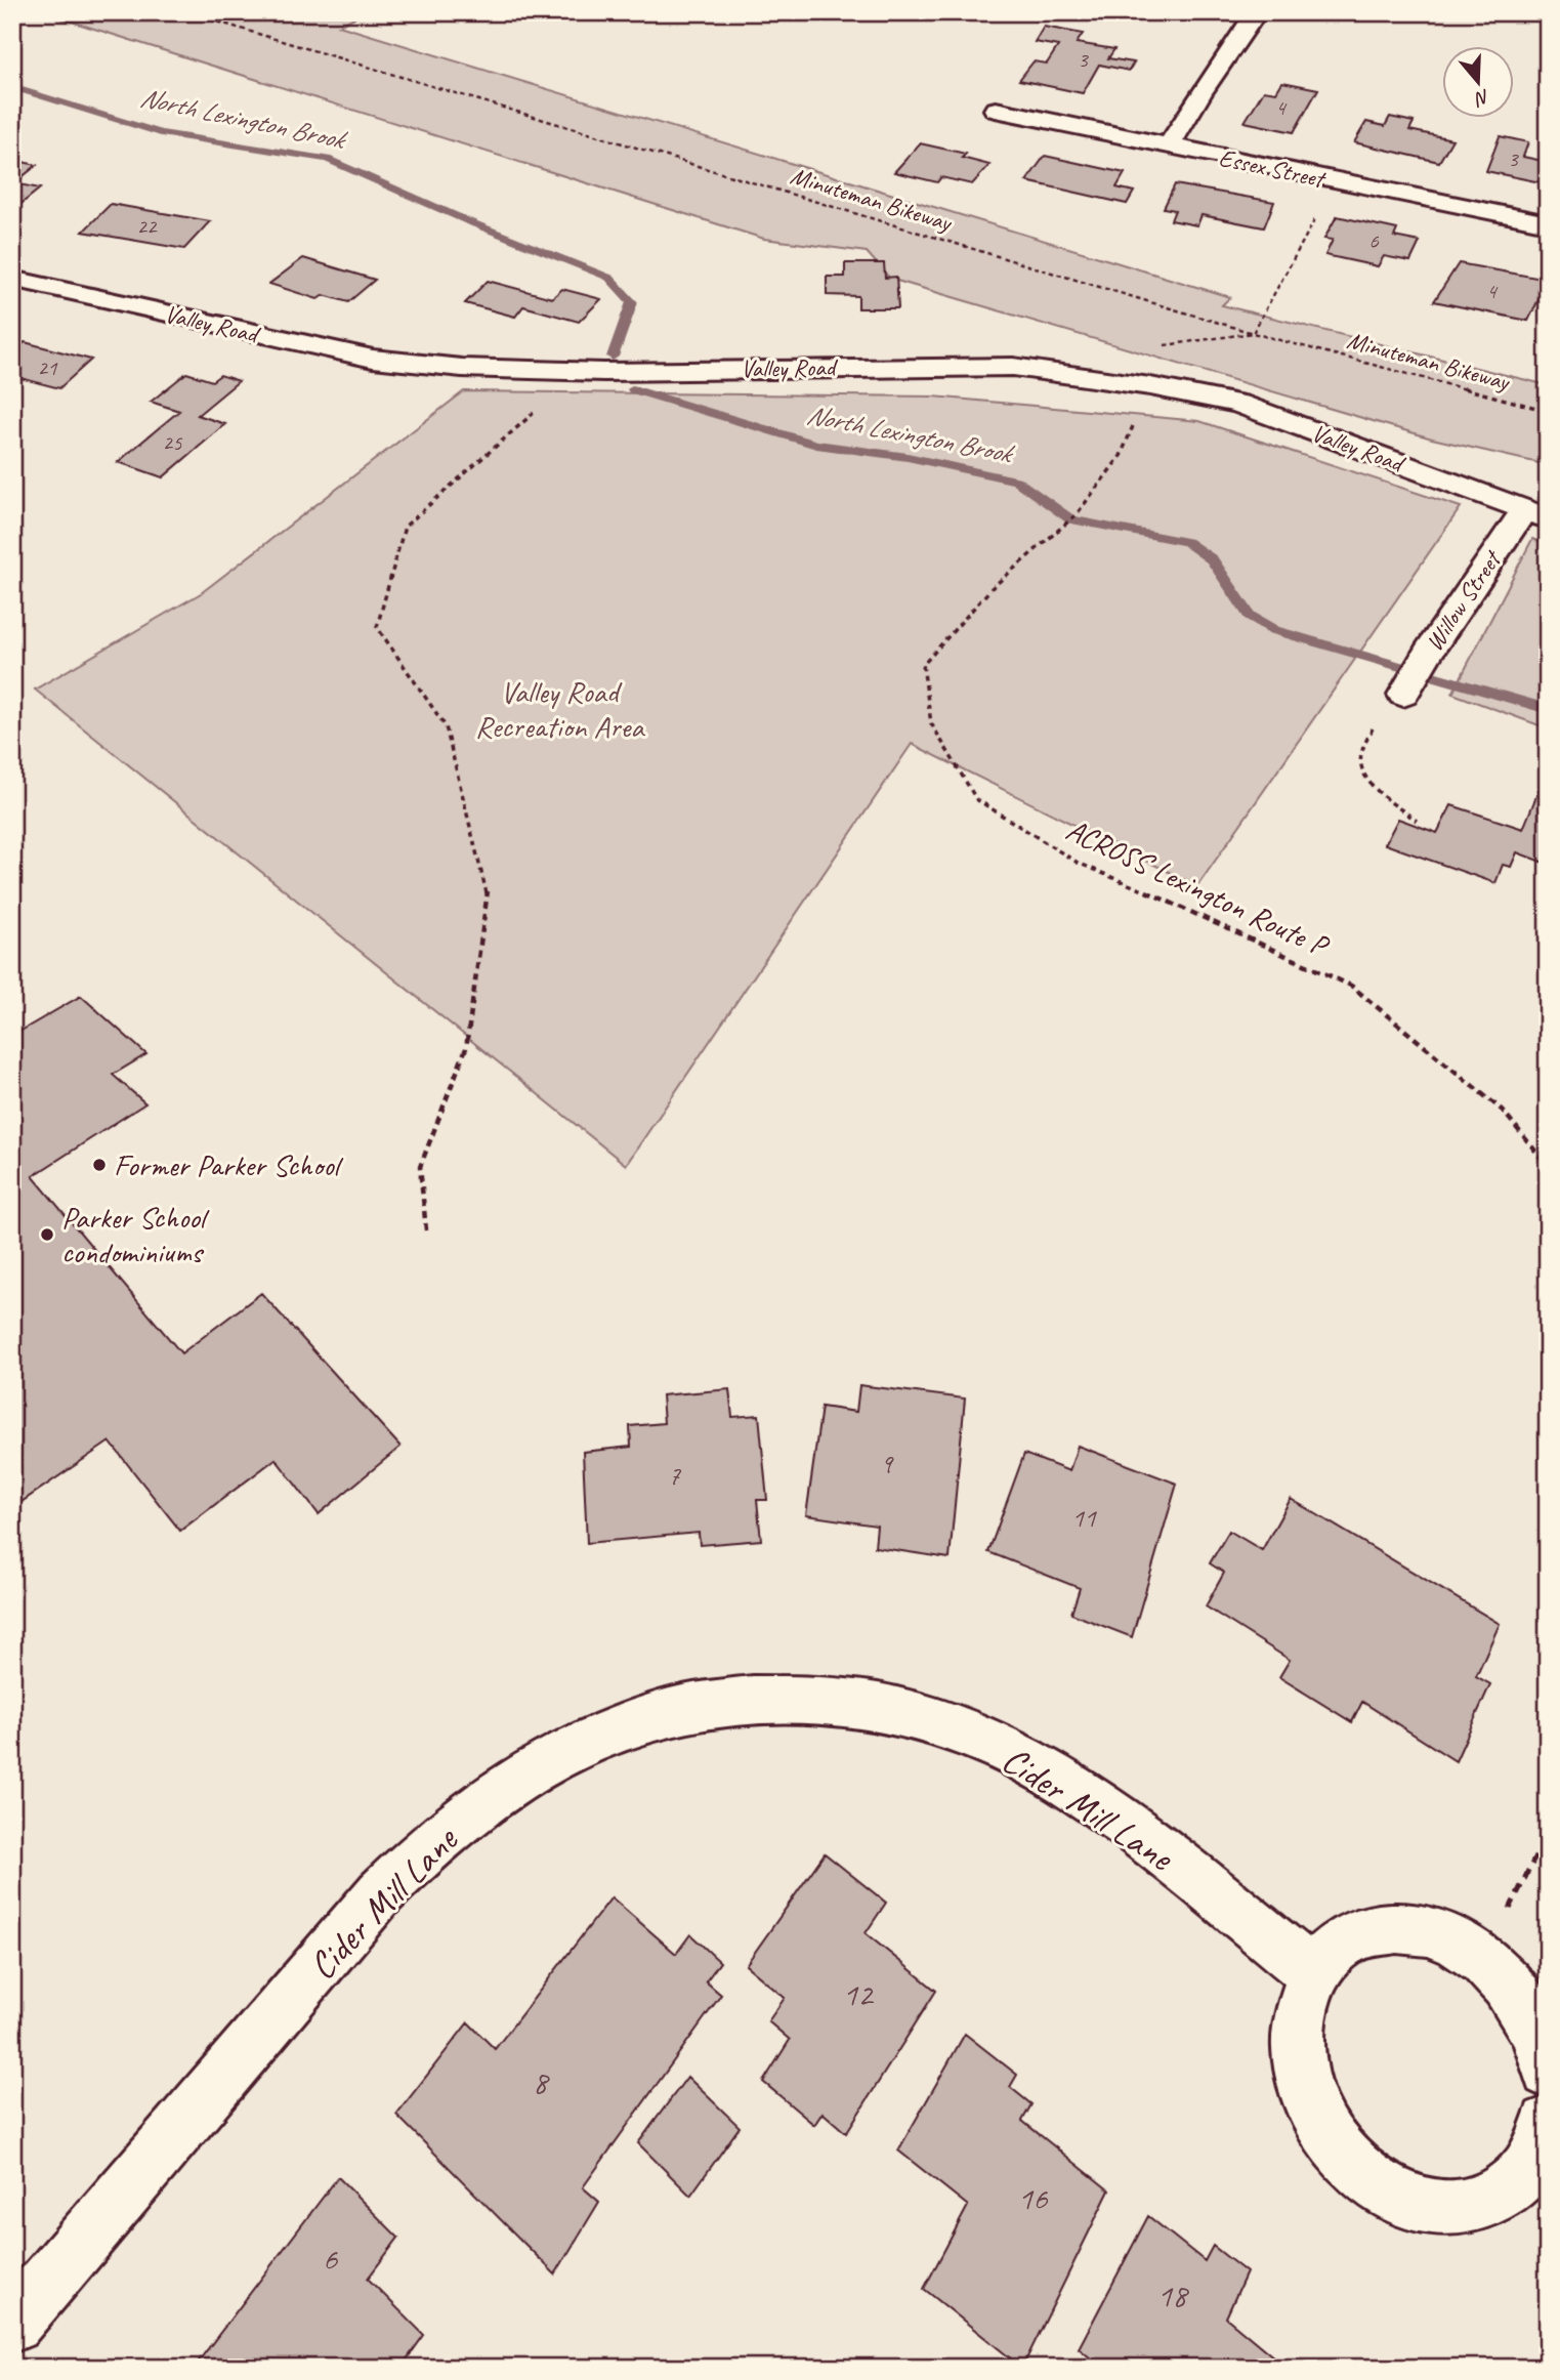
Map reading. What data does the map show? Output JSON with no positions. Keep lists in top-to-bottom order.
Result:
{
  "streets": {
    "street": [
      "Essex Street",
      "Valley Road",
      "Willow Street",
      "Cider Mill Lane"
    ],
    "path": ["Minuteman Bikeway", "ACROSS Lexington Route P"]
  },
  "crossings": [
    ["Valley Road", "Willow Street"],
    ["Valley Road", "ACROSS Lexington Route P"]
  ],
  "water": ["North Lexington Brook"],
  "parks": ["Valley Road Recreation Area"],
  "places": ["Former Parker School", "Parker School condominiums"],
  "house_numbers": [
    "3",
    "4",
    "3",
    "22",
    "6",
    "4",
    "21",
    "25",
    "9",
    "7",
    "11",
    "12",
    "8",
    "16",
    "6",
    "18"
  ],
  "north": "bottom"
}
